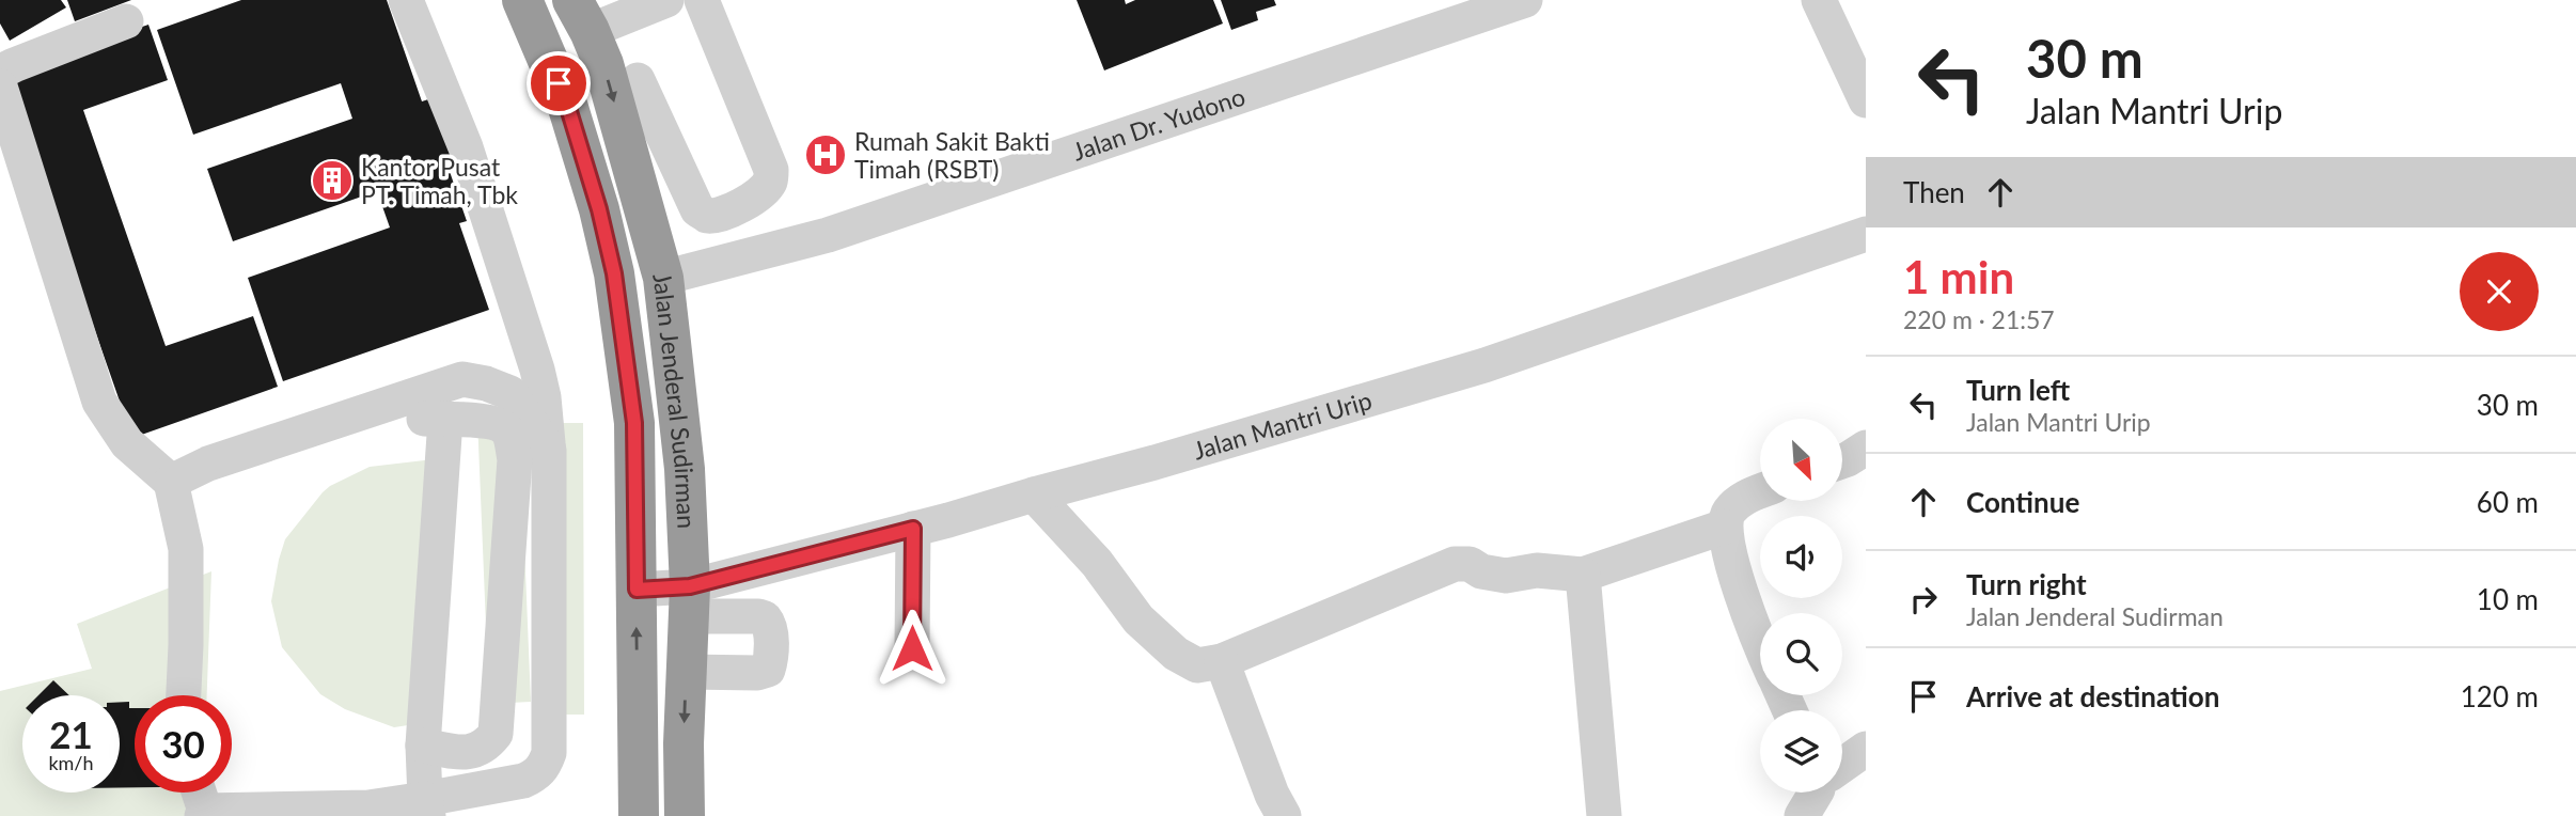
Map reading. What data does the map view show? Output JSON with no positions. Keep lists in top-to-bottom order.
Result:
{
  "streets": {
    "highway": ["Jalan Jenderal Sudirman"],
    "street": ["Jalan Dr. Yudono", "Jalan Mantri Urip"]
  },
  "crossings": [
    ["Jalan Dr. Yudono", "Jalan Jenderal Sudirman"],
    ["Jalan Jenderal Sudirman", "Jalan Mantri Urip"]
  ],
  "places": {
    "hospital": ["Rumah Sakit Bakti Timah (RSBT)"],
    "building": ["Kantor Pusat PT. Timah, Tbk"]
  },
  "north": "bottom right",
  "page": {
    "turn": ["30 m", "Jalan Mantri Urip"],
    "then": "Then",
    "heading": ["1 min", "220 m · 21:57"],
    "list": [
      {
        "name": "Turn left",
        "note": "Jalan Mantri Urip",
        "value": "30 m"
      },
      {
        "name": "Continue",
        "value": "60 m"
      },
      {
        "name": "Turn right",
        "note": "Jalan Jenderal Sudirman",
        "value": "10 m"
      },
      {
        "name": "Arrive at destination",
        "value": "120 m"
      }
    ],
    "speed": "21 km/h",
    "limit": "30"
  }
}
